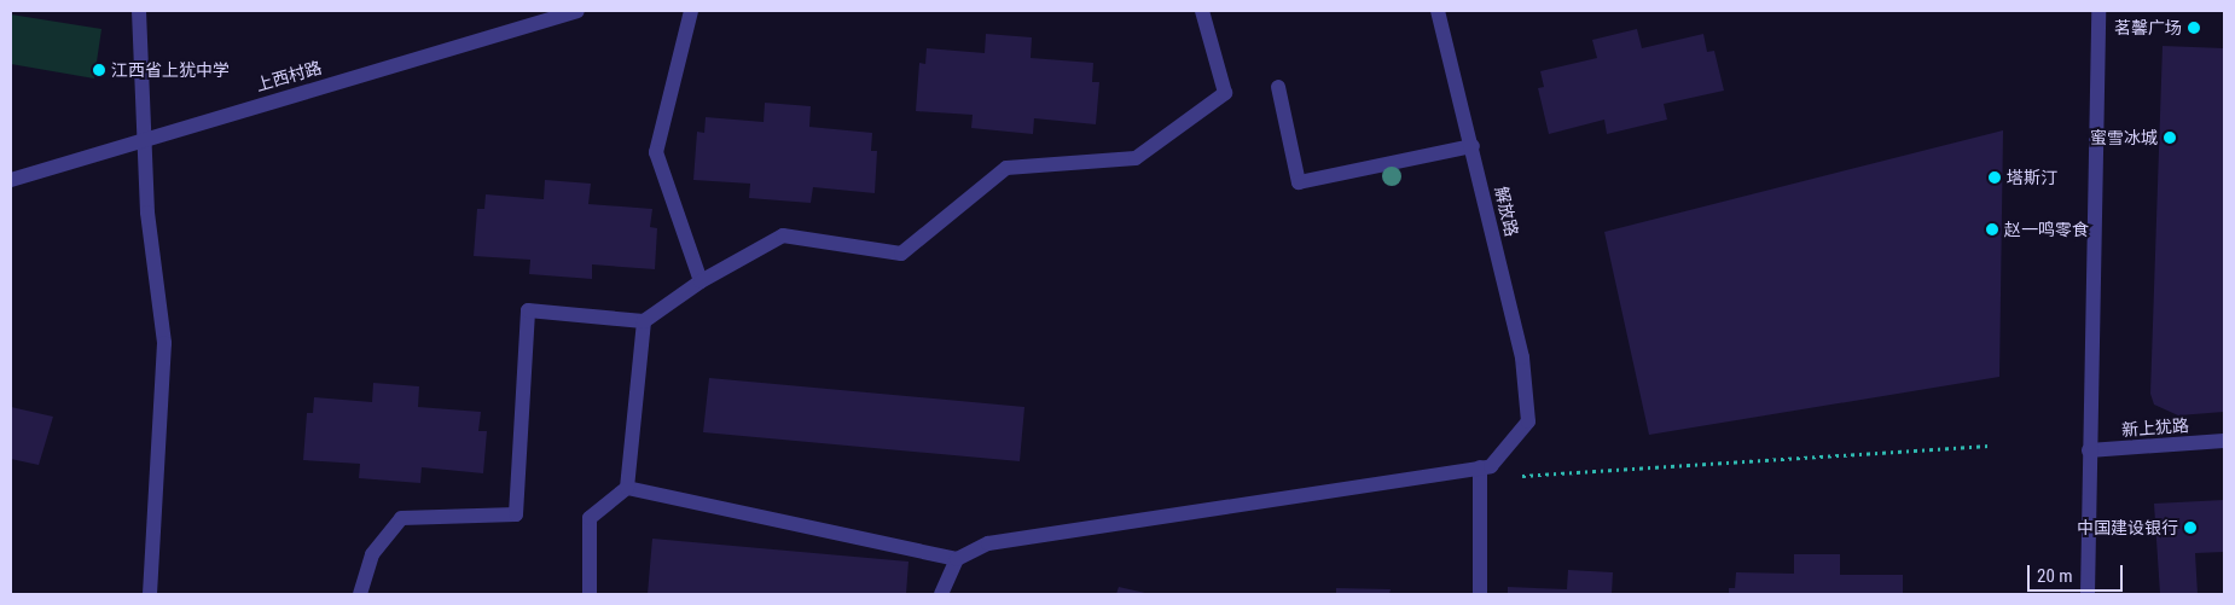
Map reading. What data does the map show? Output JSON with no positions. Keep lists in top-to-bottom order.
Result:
{
  "streets": {
    "street": ["上西村路", "解放路", "新上犹路"]
  },
  "places": [
    "茗馨广场",
    "江西省上犹中学",
    "蜜雪冰城",
    "塔斯汀",
    "赵一鸣零食",
    "中国建设银行"
  ],
  "scale_bar": "20 m"
}
